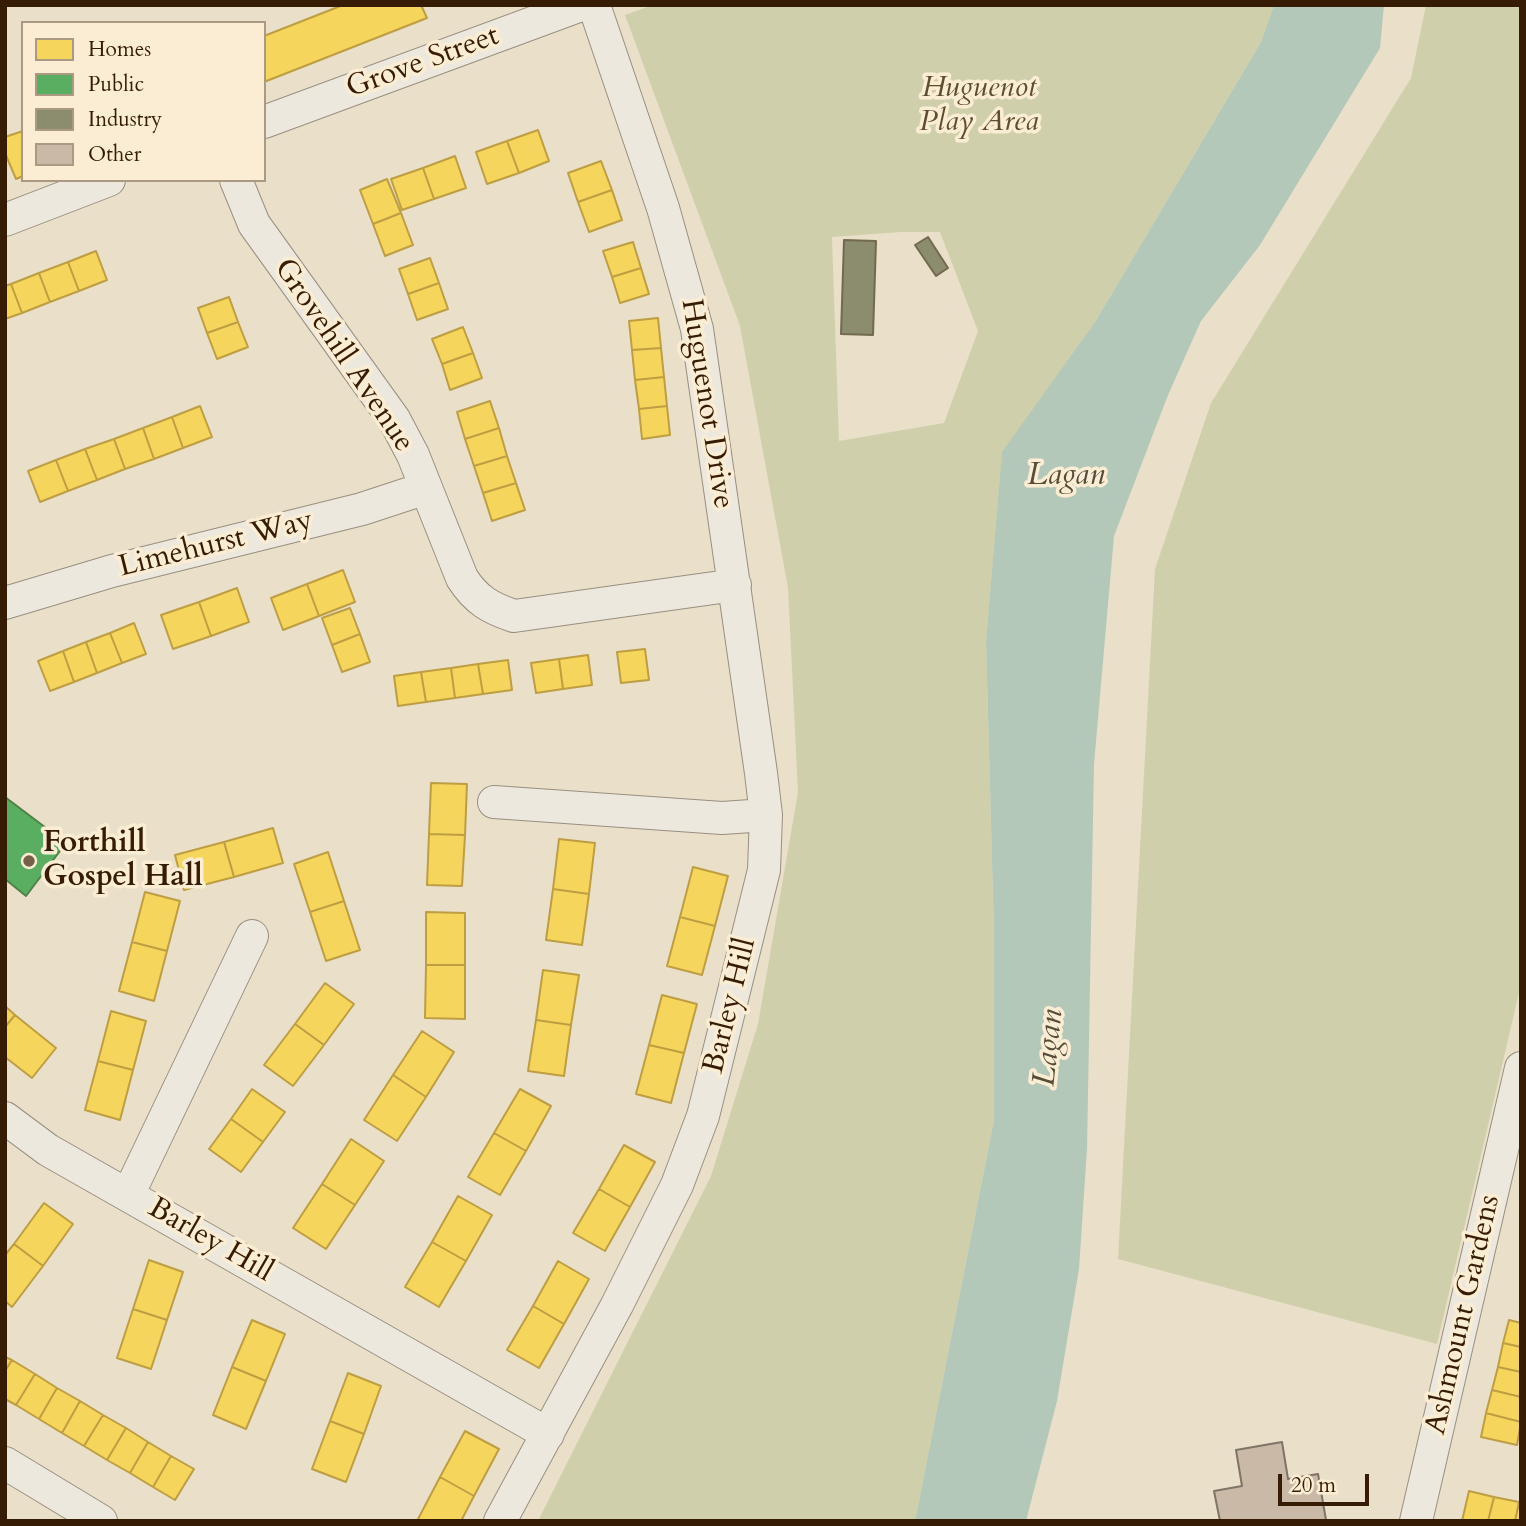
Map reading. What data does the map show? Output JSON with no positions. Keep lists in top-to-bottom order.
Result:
{
  "streets": {
    "street": [
      "Grove Street",
      "Grovehill Avenue",
      "Huguenot Drive",
      "Limehurst Way",
      "Barley Hill",
      "Ashmount Gardens"
    ]
  },
  "crossings": [
    ["Grovehill Avenue", "Huguenot Drive"],
    ["Grovehill Avenue", "Limehurst Way"],
    ["Huguenot Drive", "Barley Hill"]
  ],
  "water": ["Lagan"],
  "parks": ["Huguenot Play Area"],
  "places": ["Forthill Gospel Hall"],
  "legend": [
    "Homes",
    "Public",
    "Industry",
    "Other"
  ],
  "scale_bar": "20 m"
}
